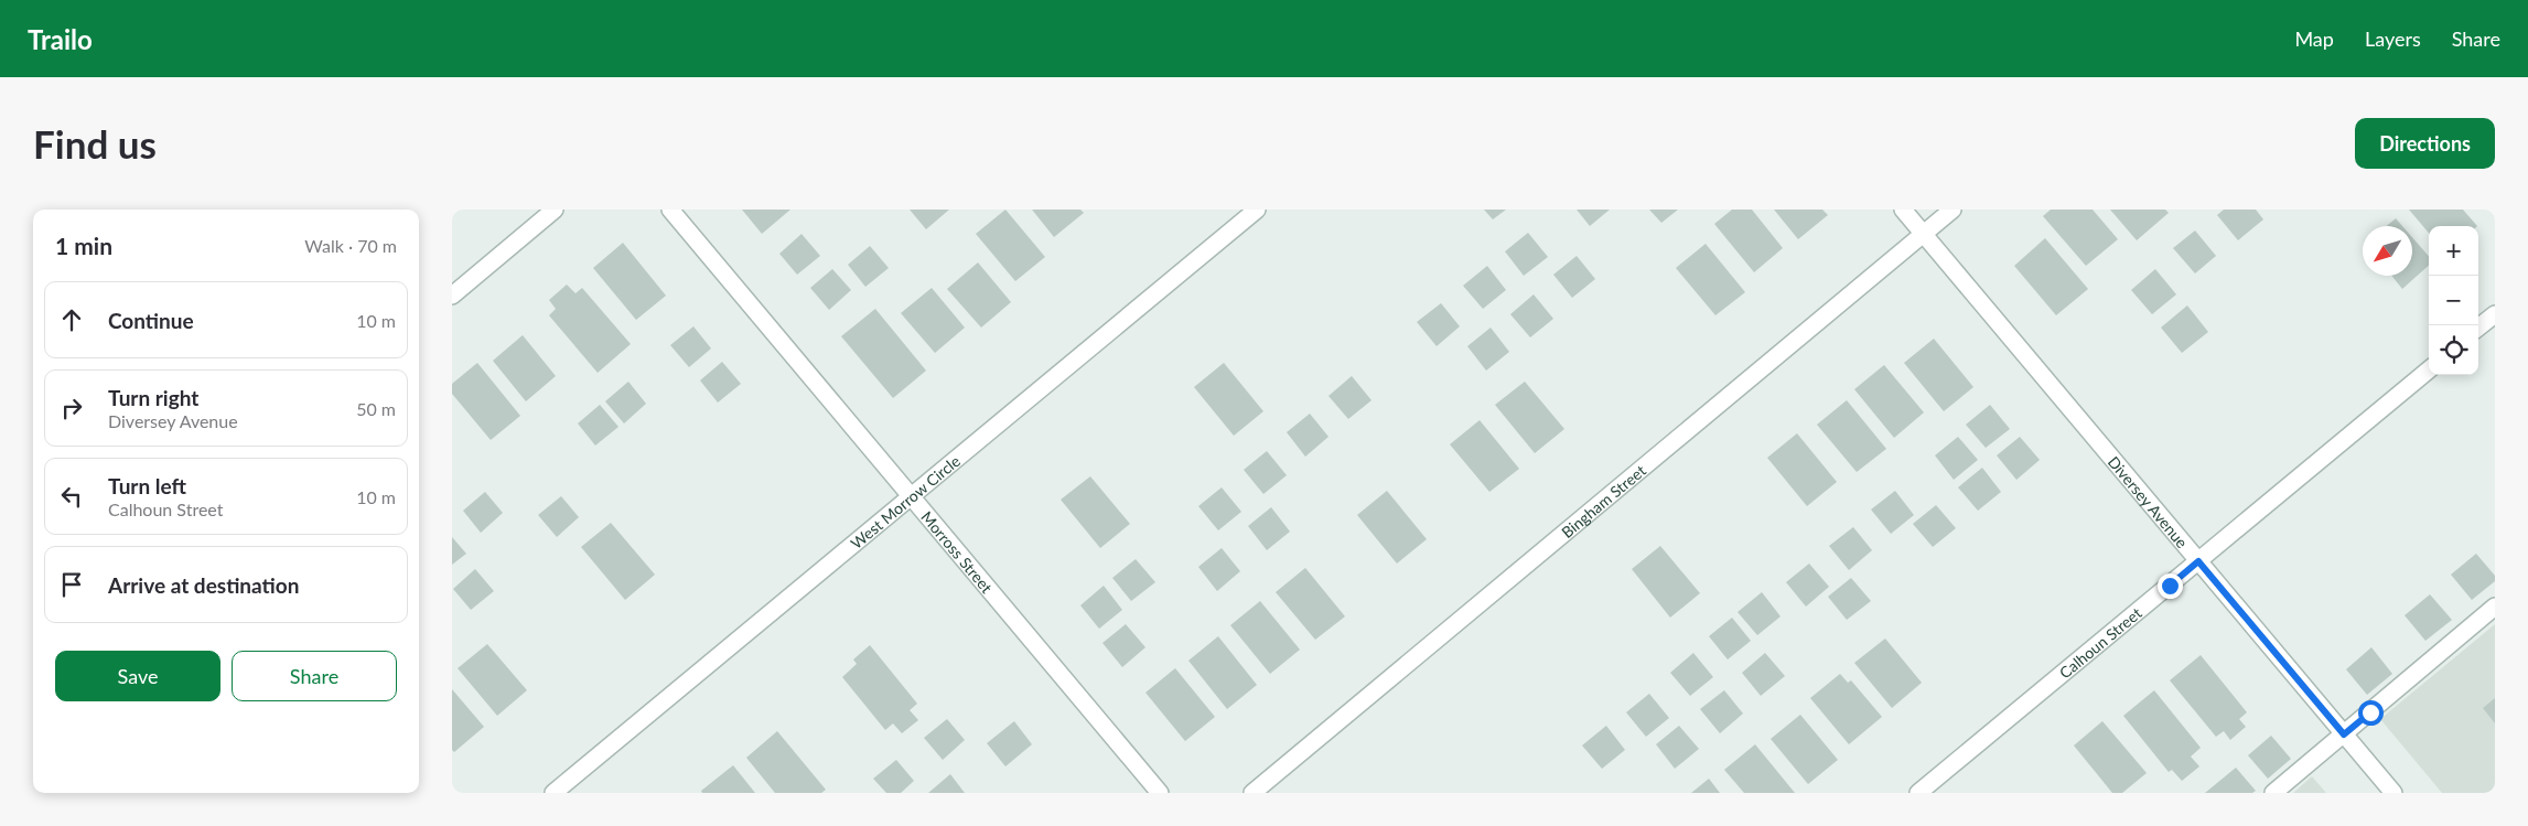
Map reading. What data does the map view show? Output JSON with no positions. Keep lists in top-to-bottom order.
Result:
{
  "streets": {
    "street": [
      "West Morrow Circle",
      "Bingham Street",
      "Diversey Avenue",
      "Morross Street",
      "Calhoun Street"
    ]
  },
  "crossings": [
    ["West Morrow Circle", "Morross Street"],
    ["Bingham Street", "Diversey Avenue"],
    ["Diversey Avenue", "Calhoun Street"]
  ],
  "north": "bottom left",
  "page": {
    "header": "Trailo",
    "nav": ["Map", "Layers", "Share"],
    "buttons": [
      "Directions",
      ["Save", "Share"]
    ],
    "title": "Find us",
    "heading": ["1 min", "Walk · 70 m"],
    "map_buttons": ["+", "−"],
    "list": [
      ["Continue", "10 m"],
      ["Turn right", "Diversey Avenue", "50 m"],
      ["Turn left", "Calhoun Street", "10 m"],
      "Arrive at destination"
    ]
  }
}
